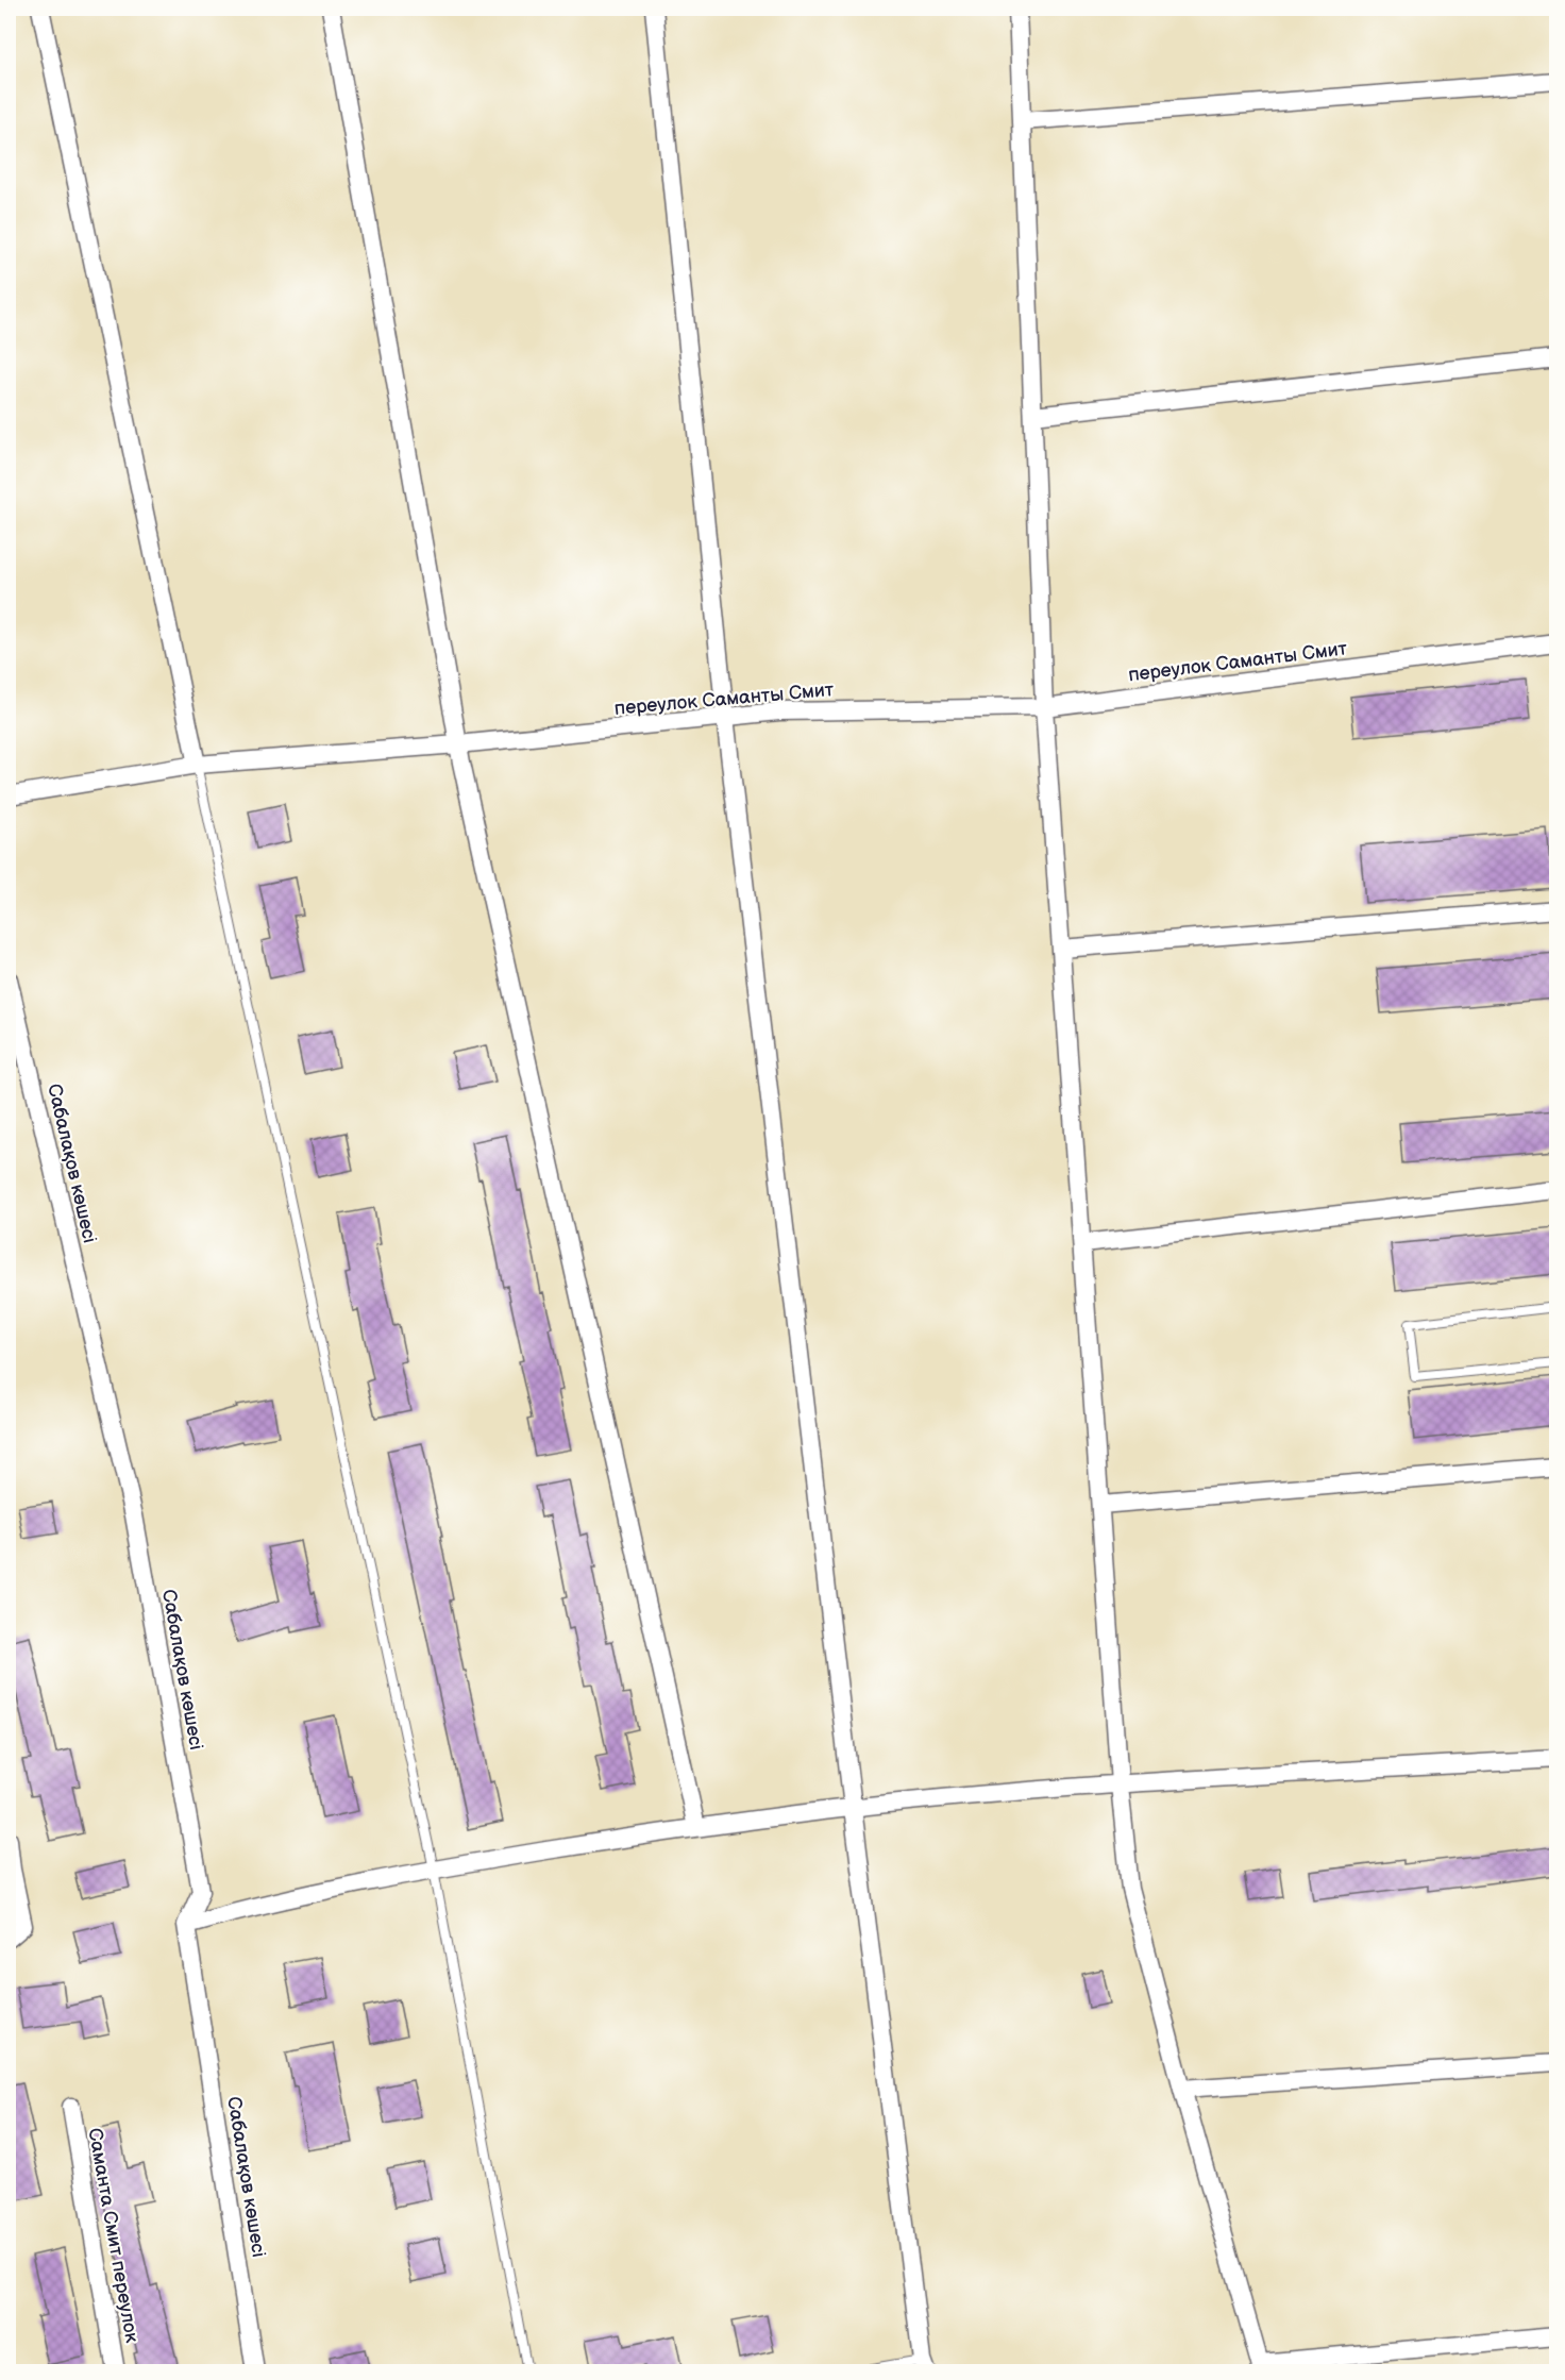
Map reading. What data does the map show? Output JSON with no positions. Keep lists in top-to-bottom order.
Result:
{
  "streets": {
    "street": ["переулок Саманты Смит", "Сабалақов көшесі", "Саманта Смит переулок"]
  }
}
